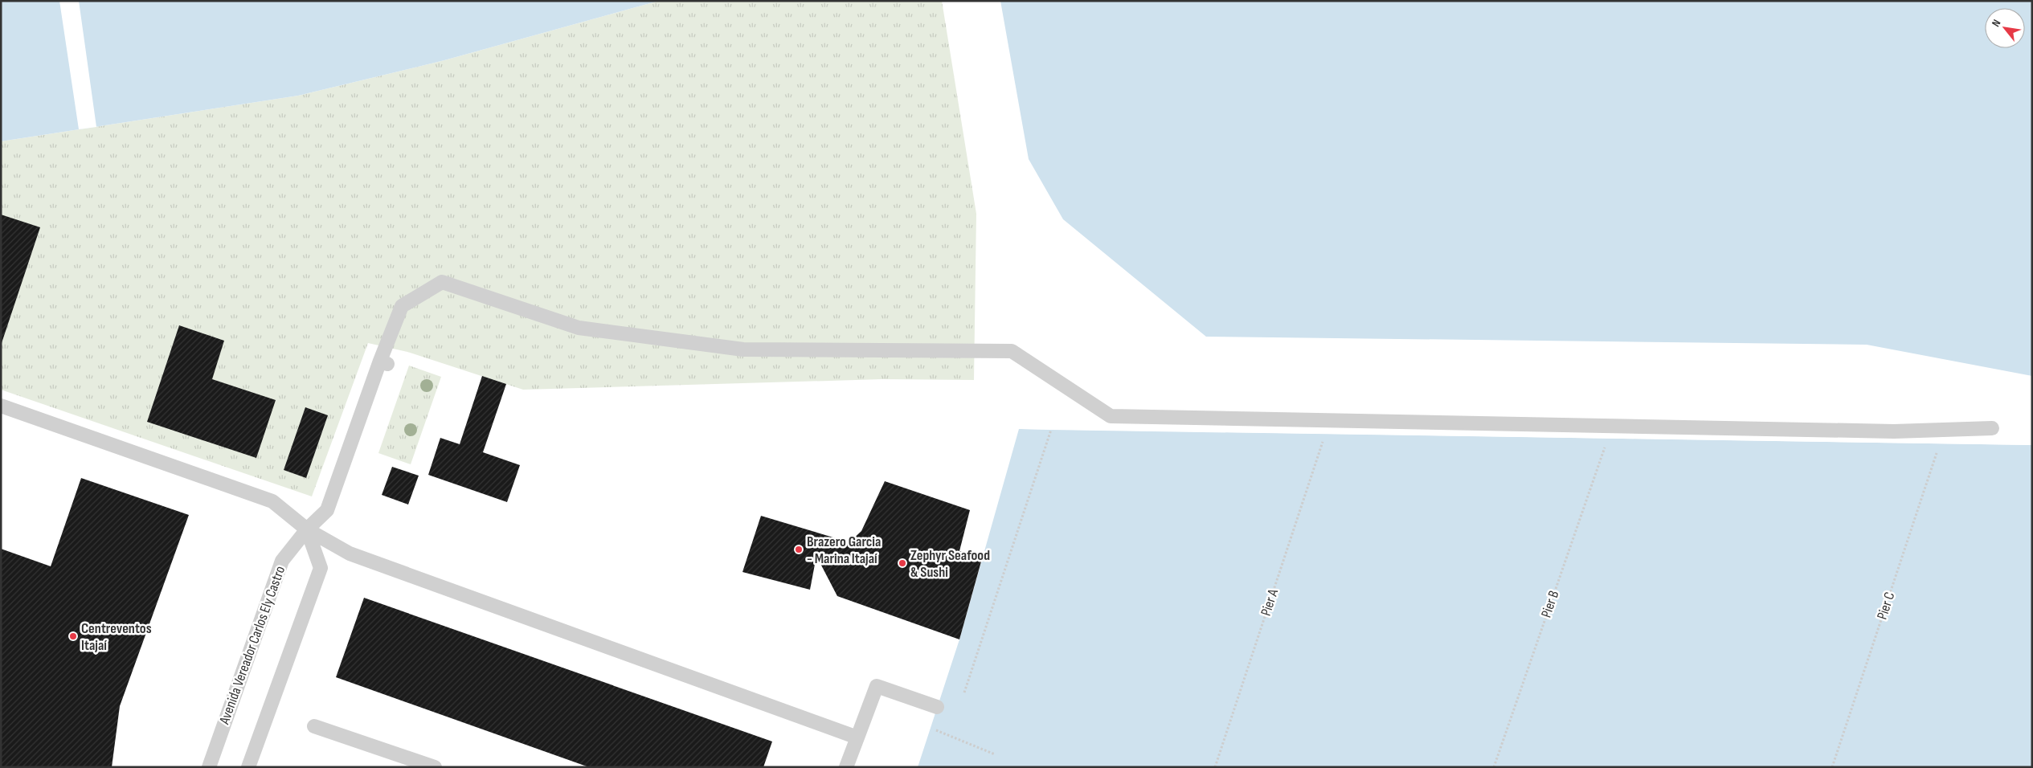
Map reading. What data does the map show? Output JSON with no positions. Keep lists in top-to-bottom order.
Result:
{
  "streets": {
    "lane": ["Avenida Vereador Carlos Ely Castro"],
    "path": ["Pier A", "Pier B", "Pier C"]
  },
  "places": ["Brazero Garcia - Marina Itajaí", "Zephyr Seafood & Sushi", "Centreventos Itajaí"],
  "north": "top left"
}
